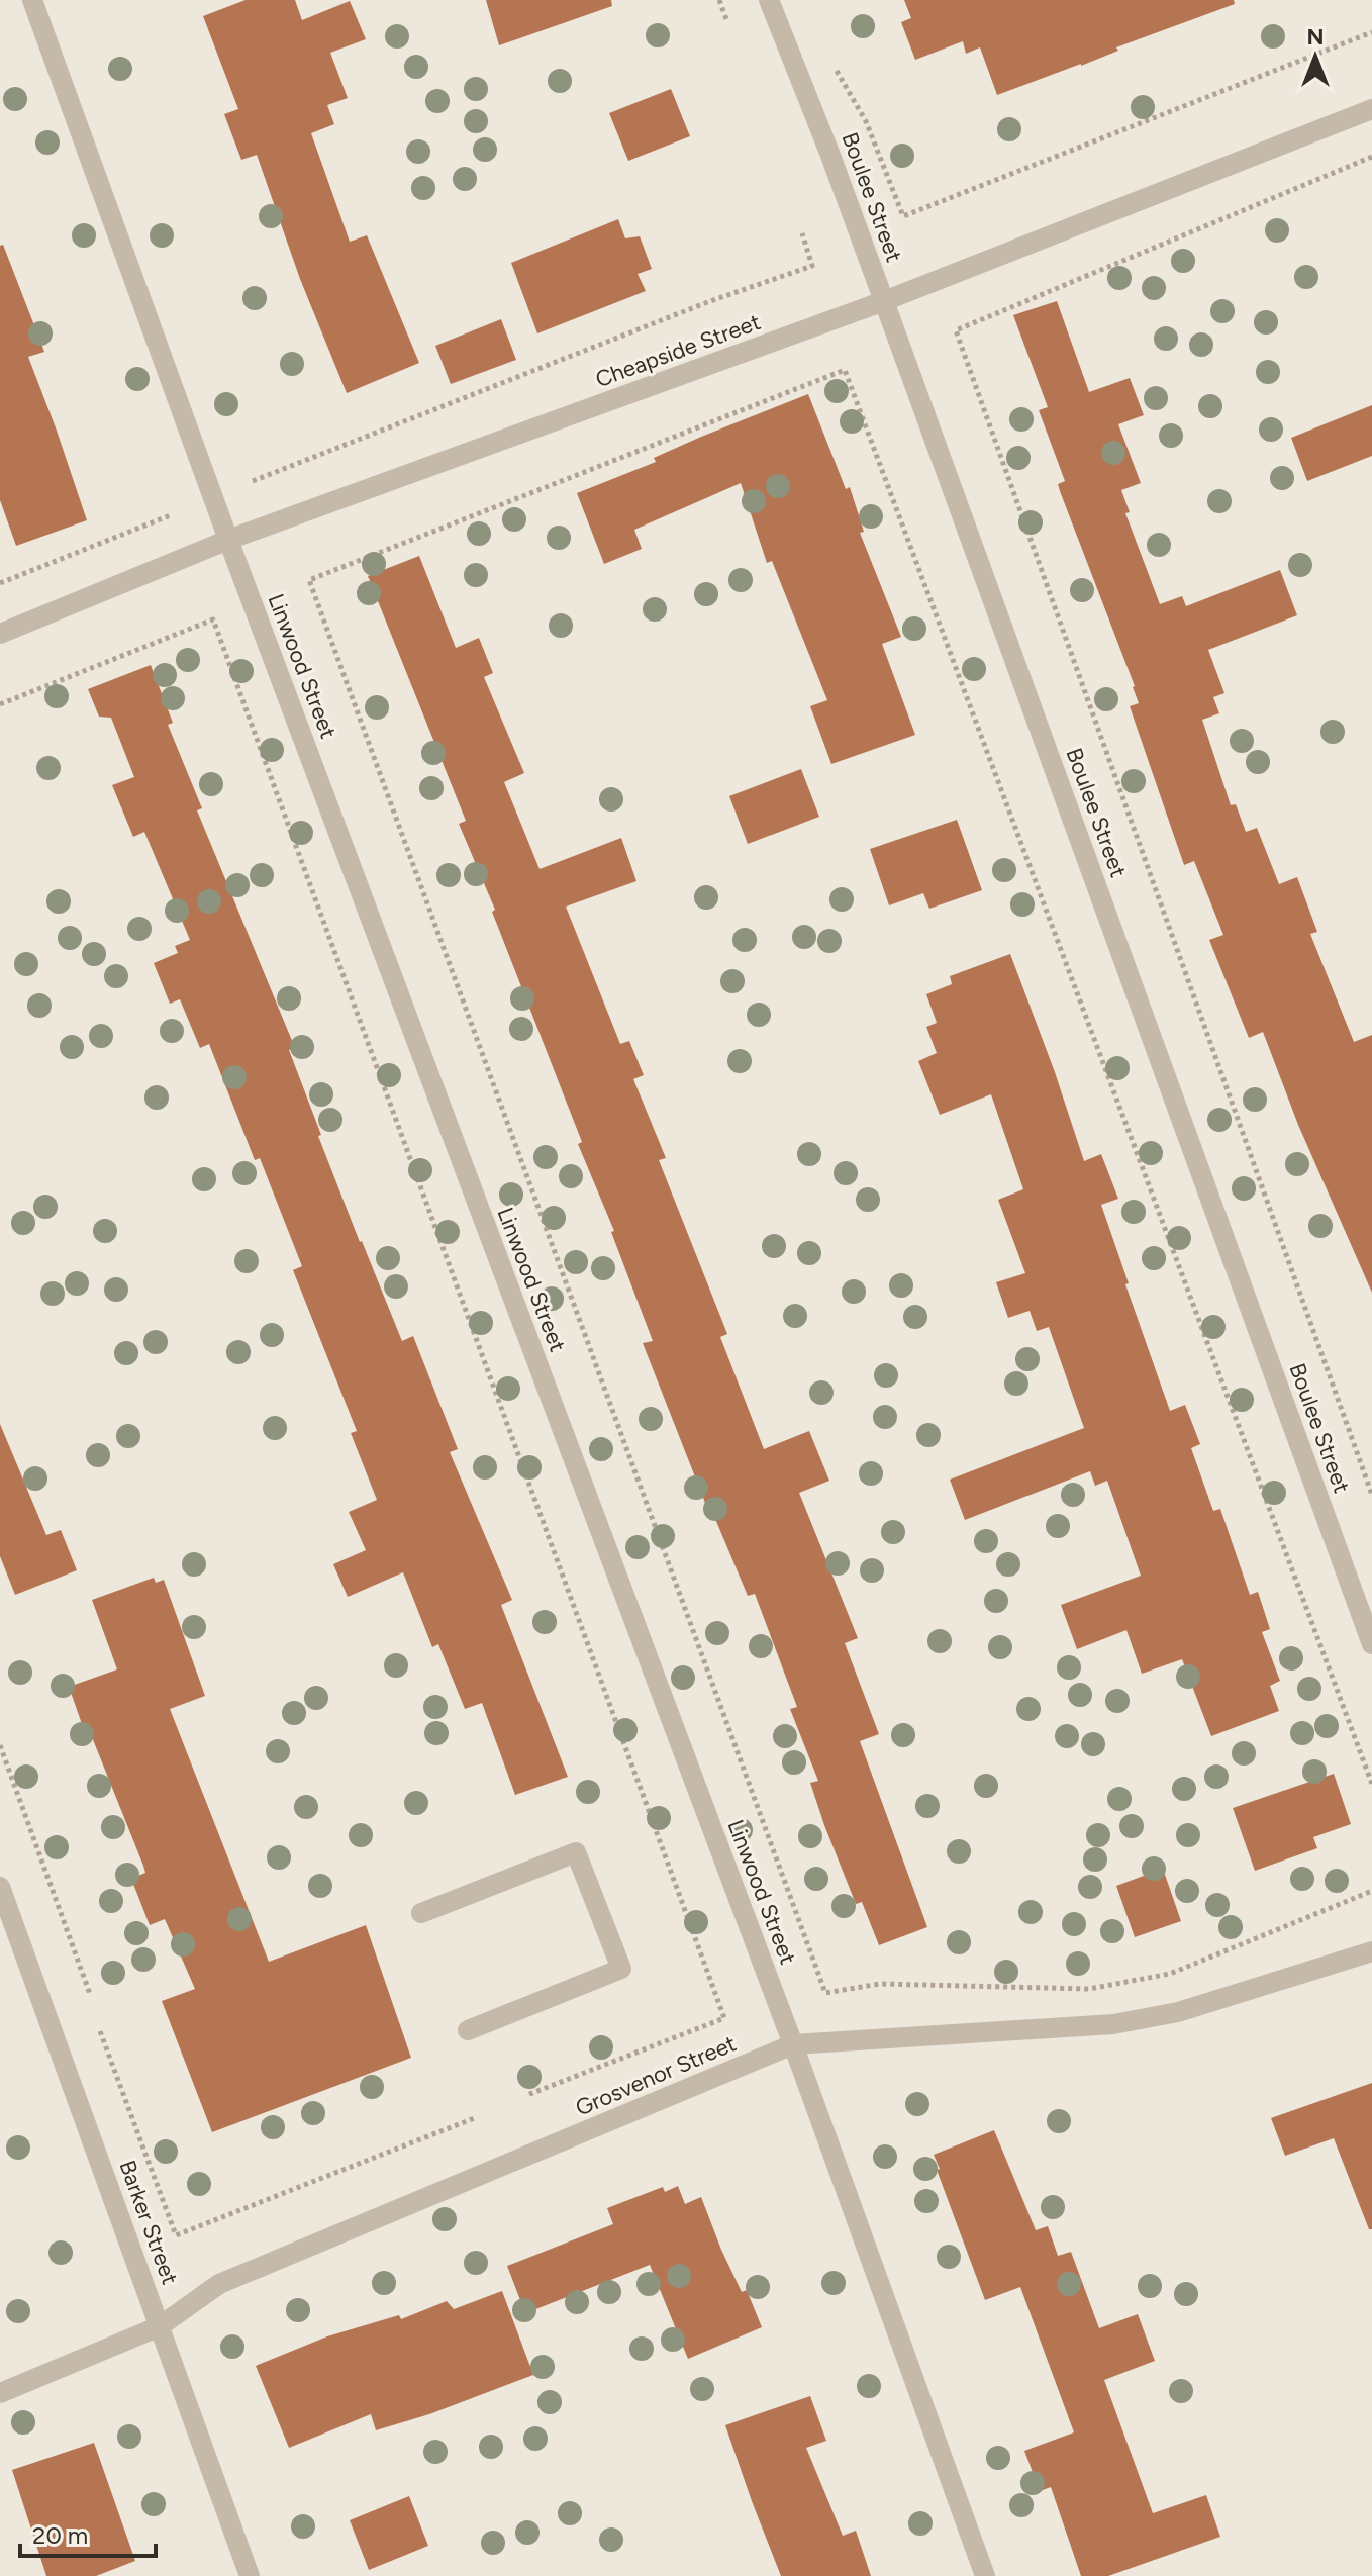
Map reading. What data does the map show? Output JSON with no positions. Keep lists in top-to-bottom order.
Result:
{
  "streets": {
    "street": [
      "Boulee Street",
      "Cheapside Street",
      "Linwood Street",
      "Grosvenor Street",
      "Barker Street"
    ]
  },
  "crossings": [
    ["Boulee Street", "Cheapside Street"],
    ["Cheapside Street", "Linwood Street"],
    ["Linwood Street", "Grosvenor Street"],
    ["Grosvenor Street", "Barker Street"]
  ],
  "scale_bar": "20 m",
  "north": "top"
}
